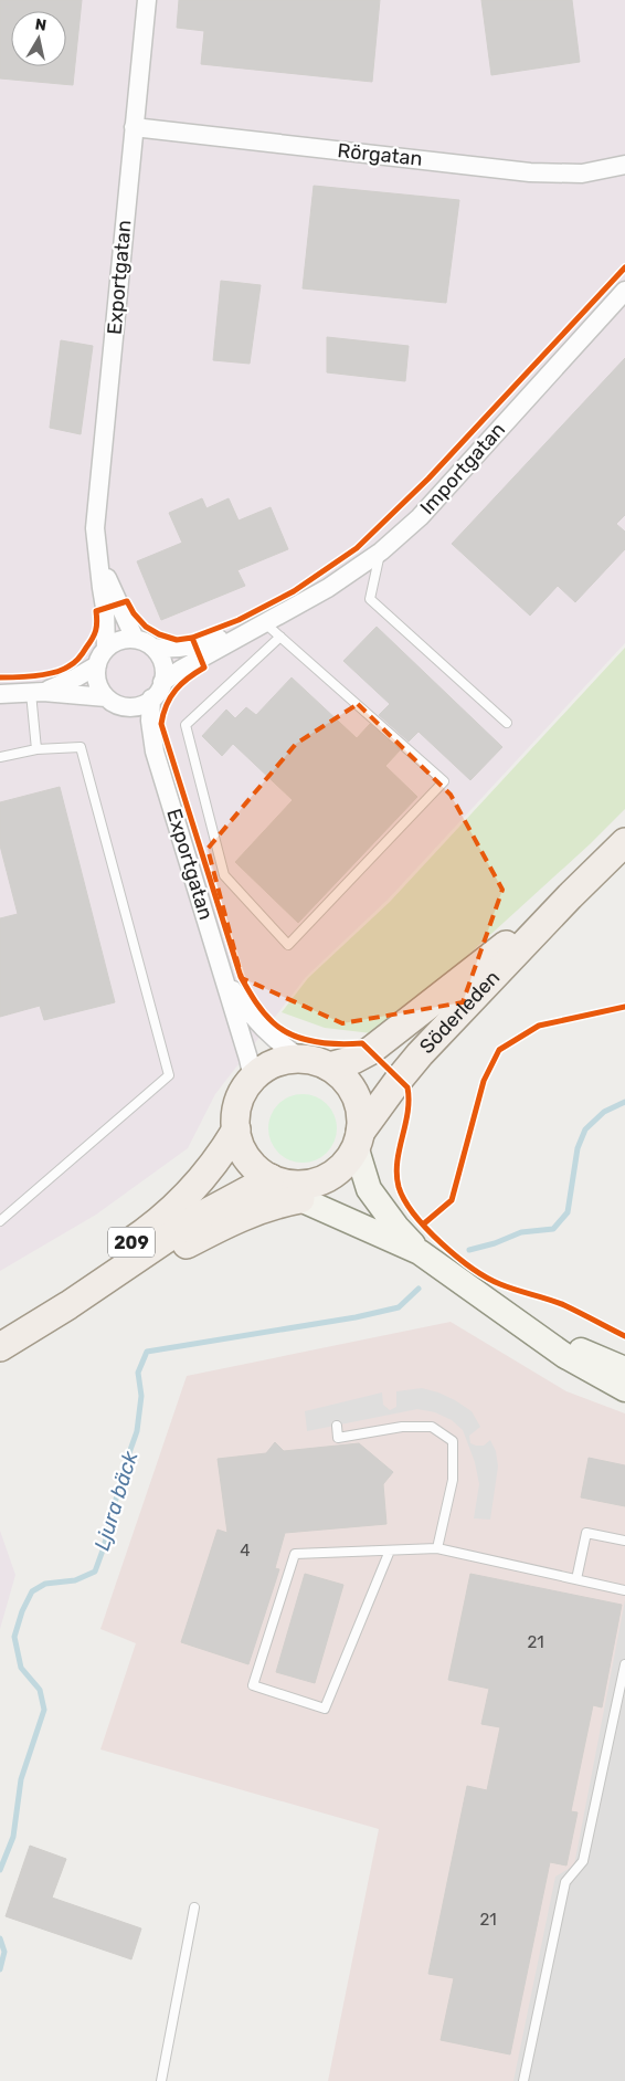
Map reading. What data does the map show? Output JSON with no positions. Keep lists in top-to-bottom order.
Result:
{
  "streets": {
    "main road": ["Söderleden", "209"],
    "street": ["Rörgatan", "Exportgatan", "Importgatan"]
  },
  "crossings": [
    ["Rörgatan", "Exportgatan"],
    ["Exportgatan", "Importgatan"],
    ["Exportgatan", "Söderleden"],
    ["Exportgatan", "209"],
    ["Söderleden", "209"]
  ],
  "water": ["Ljura bäck"],
  "house_numbers": ["4", "21", "21"],
  "north": "top"
}
